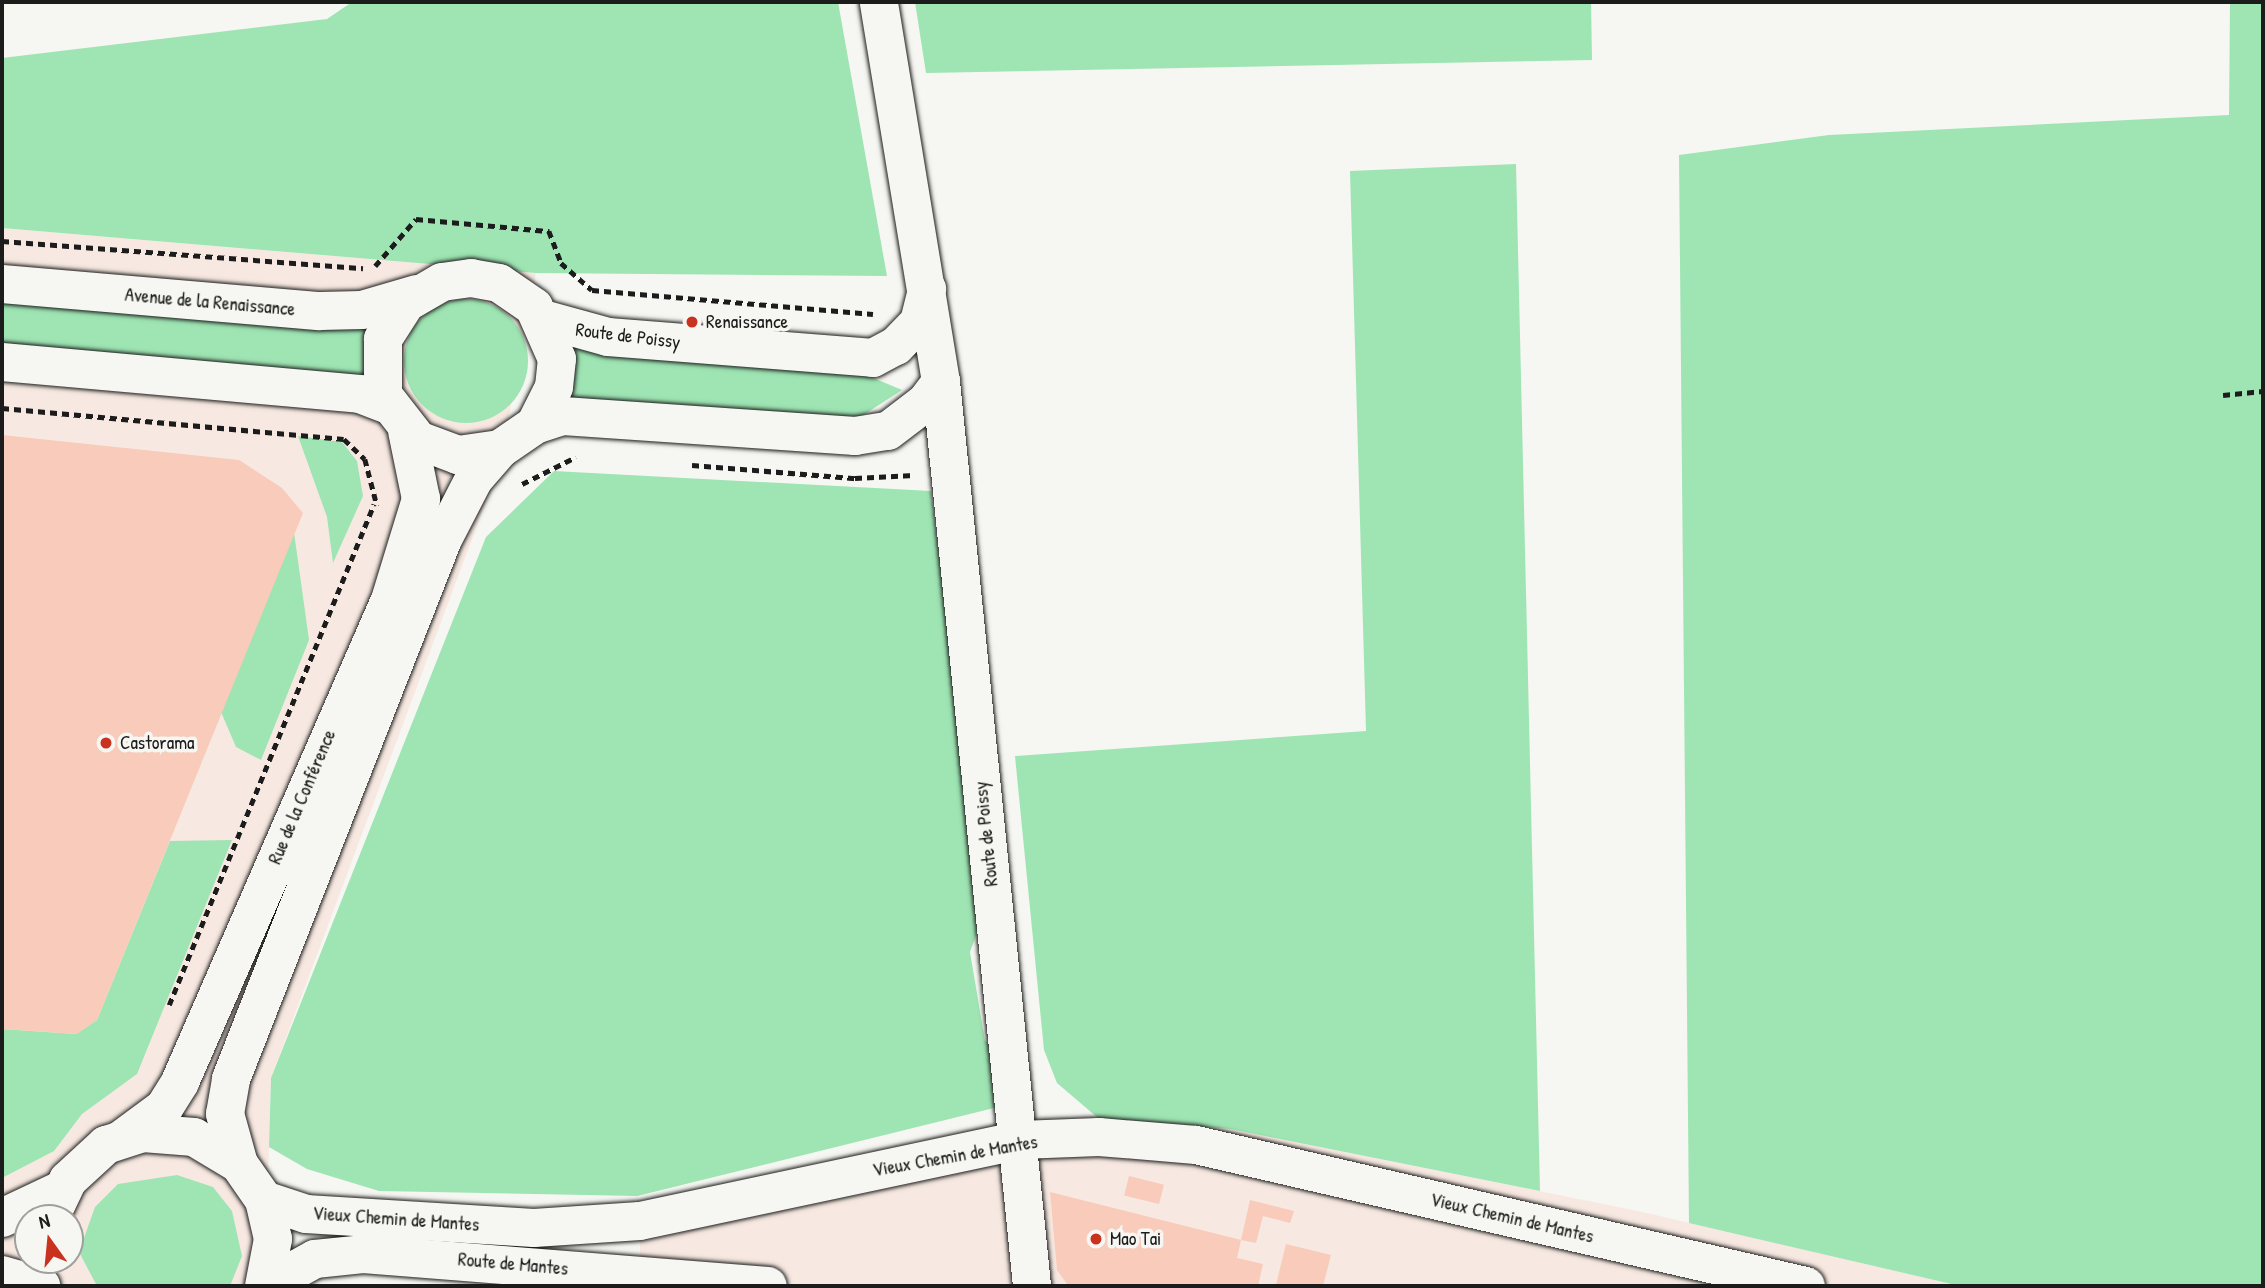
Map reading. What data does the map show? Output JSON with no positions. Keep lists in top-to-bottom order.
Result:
{
  "streets": {
    "street": [
      "Avenue de la Renaissance",
      "Route de Poissy",
      "Rue de la Conférence",
      "Vieux Chemin de Mantes",
      "Route de Mantes"
    ]
  },
  "crossings": [
    ["Avenue de la Renaissance", "Route de Poissy"],
    ["Avenue de la Renaissance", "Rue de la Conférence"],
    ["Route de Poissy", "Rue de la Conférence"],
    ["Route de Poissy", "Vieux Chemin de Mantes"]
  ],
  "places": ["Renaissance", "Castorama", "Mao Tai"],
  "north": "top"
}
